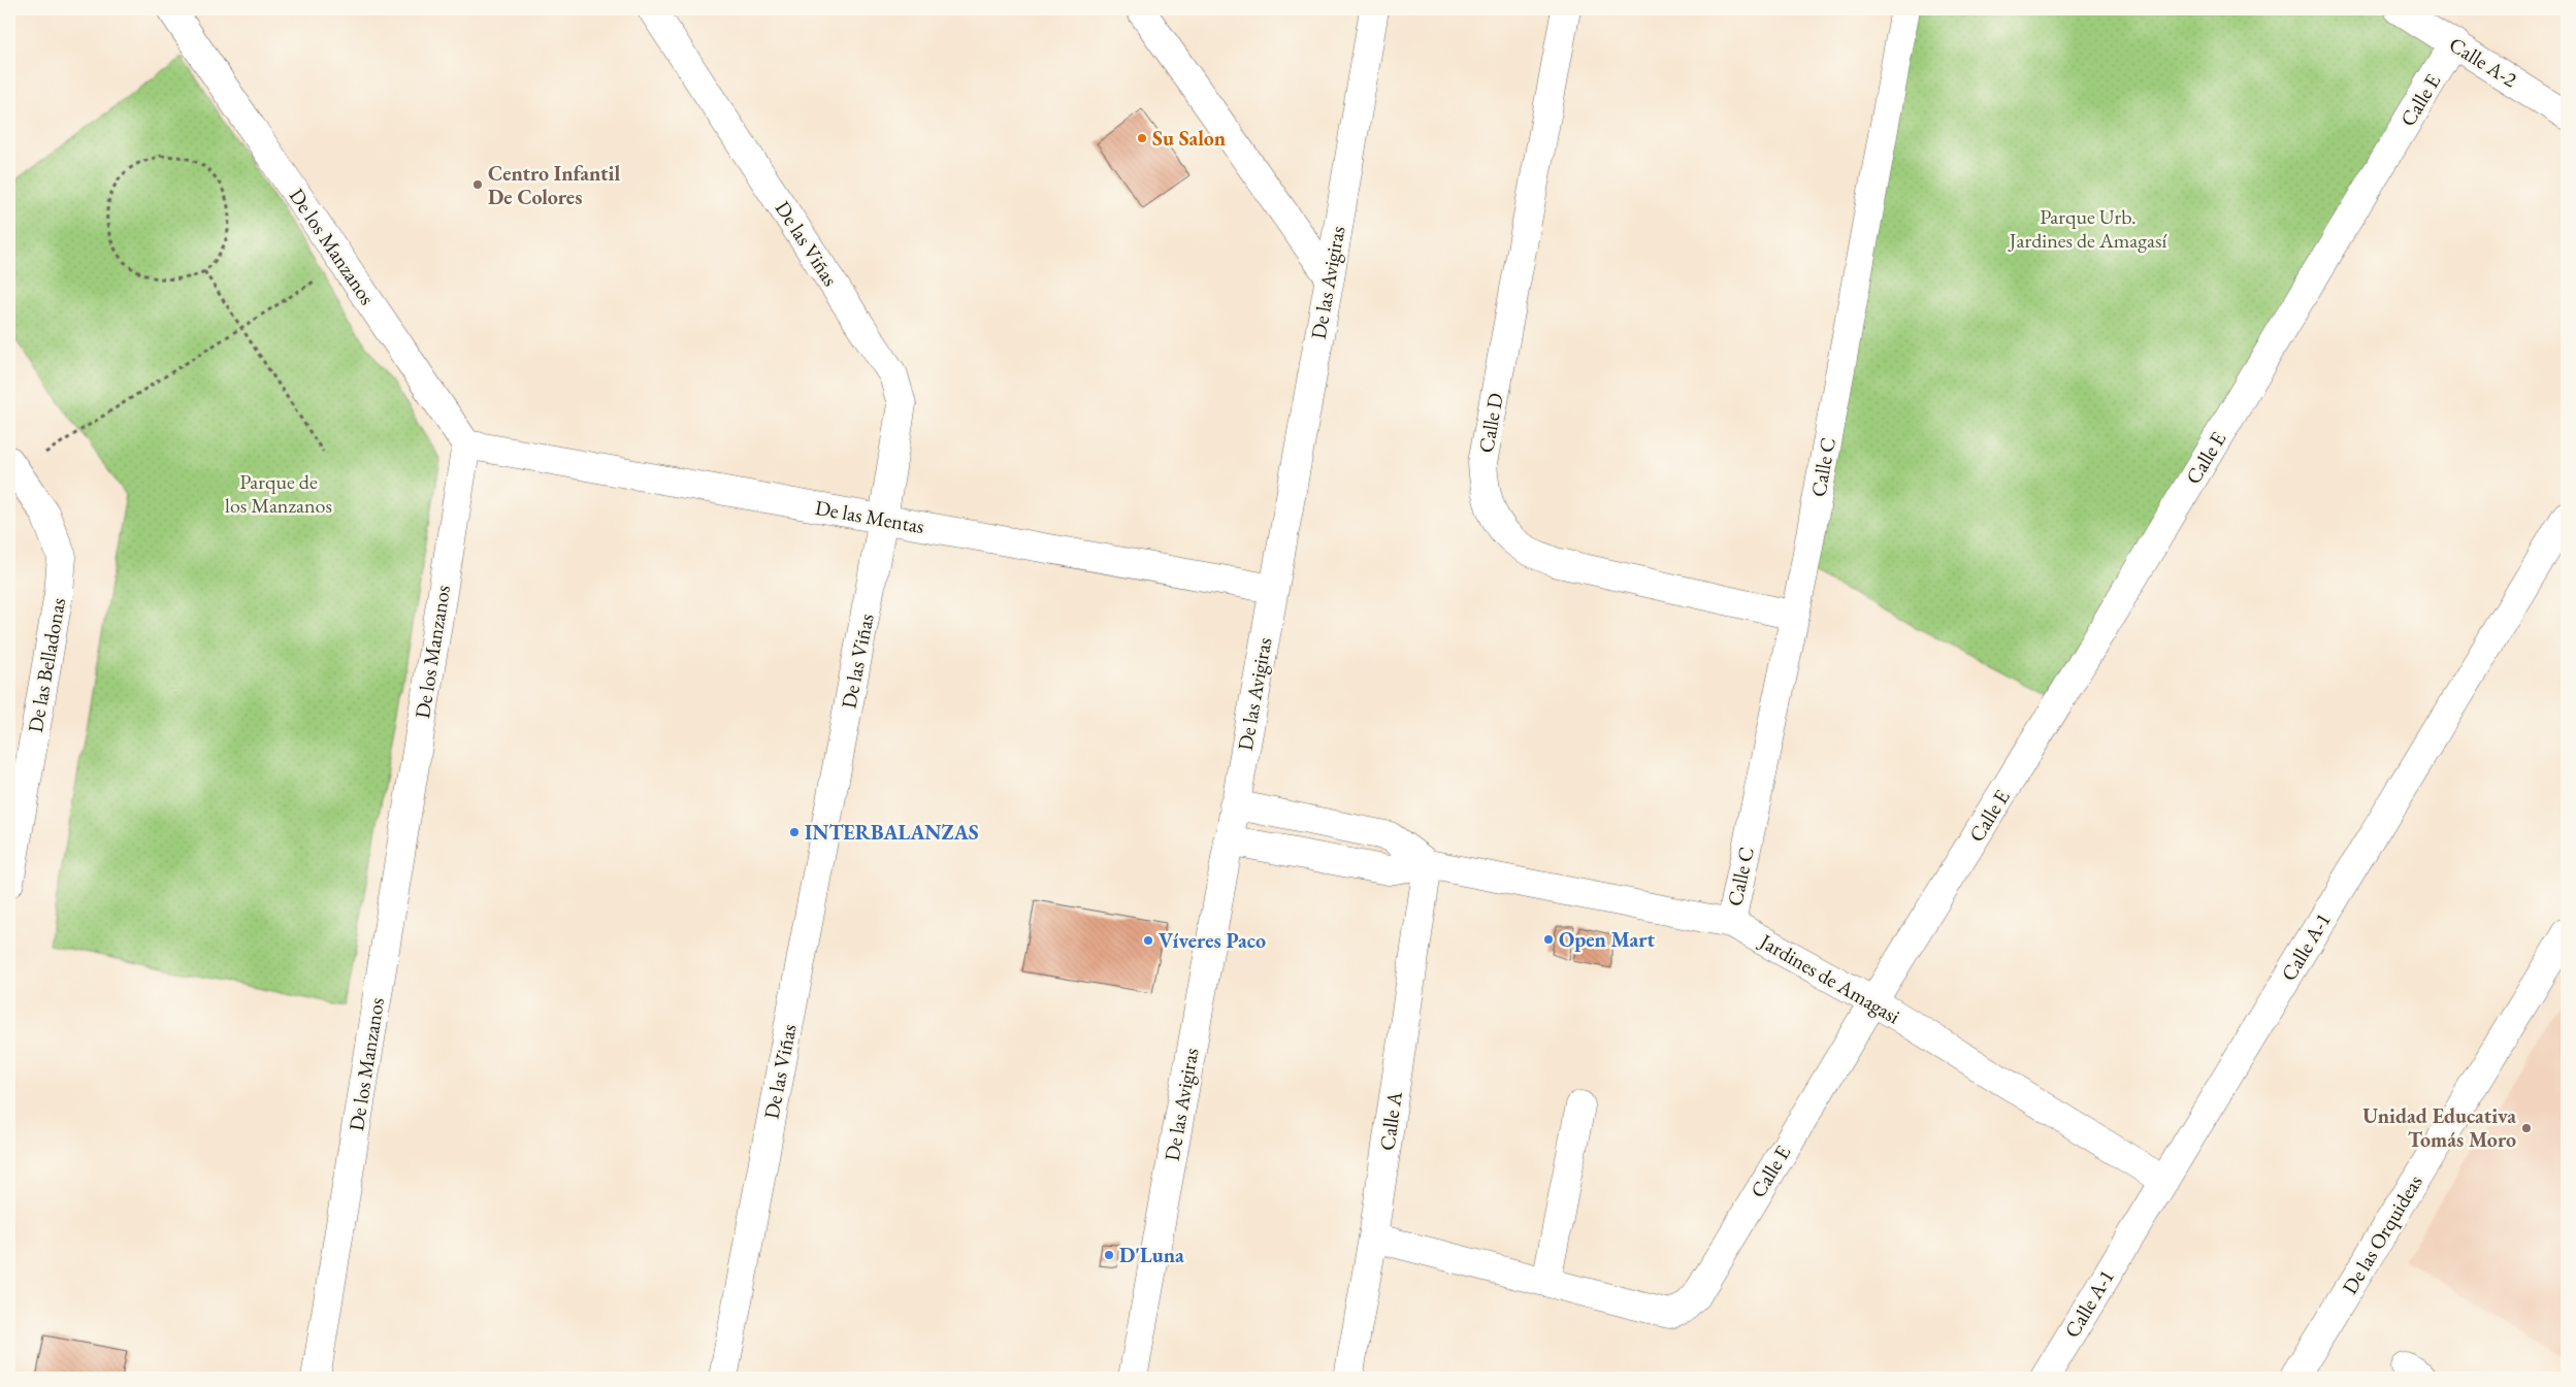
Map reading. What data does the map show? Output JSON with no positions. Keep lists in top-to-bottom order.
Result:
{
  "streets": {
    "street": [
      "Calle A-2",
      "Calle E",
      "De las Viñas",
      "De los Manzanos",
      "De las Avigiras",
      "Calle D",
      "Calle C",
      "De las Mentas",
      "De las Belladonas",
      "Calle A-1",
      "Jardines de Amagasi",
      "Calle A",
      "De las Orquideas"
    ]
  },
  "crossings": [
    ["Calle A-2", "Calle E"],
    ["Calle E", "Jardines de Amagasi"],
    ["Calle E", "Calle A"],
    ["De las Viñas", "De las Mentas"],
    ["De los Manzanos", "De las Mentas"],
    ["De las Avigiras", "De las Mentas"],
    ["De las Avigiras", "Jardines de Amagasi"],
    ["Calle D", "Calle C"],
    ["Calle C", "Jardines de Amagasi"],
    ["Calle A-1", "Jardines de Amagasi"],
    ["Jardines de Amagasi", "Calle A"]
  ],
  "parks": ["Parque Urb. Jardines de Amagasí", "Parque de los Manzanos"],
  "places": [
    "Su Salon",
    "Centro Infantil De Colores",
    "INTERBALANZAS",
    "Open Mart",
    "Víveres Paco",
    "Unidad Educativa Tomás Moro",
    "D'Luna"
  ]
}
